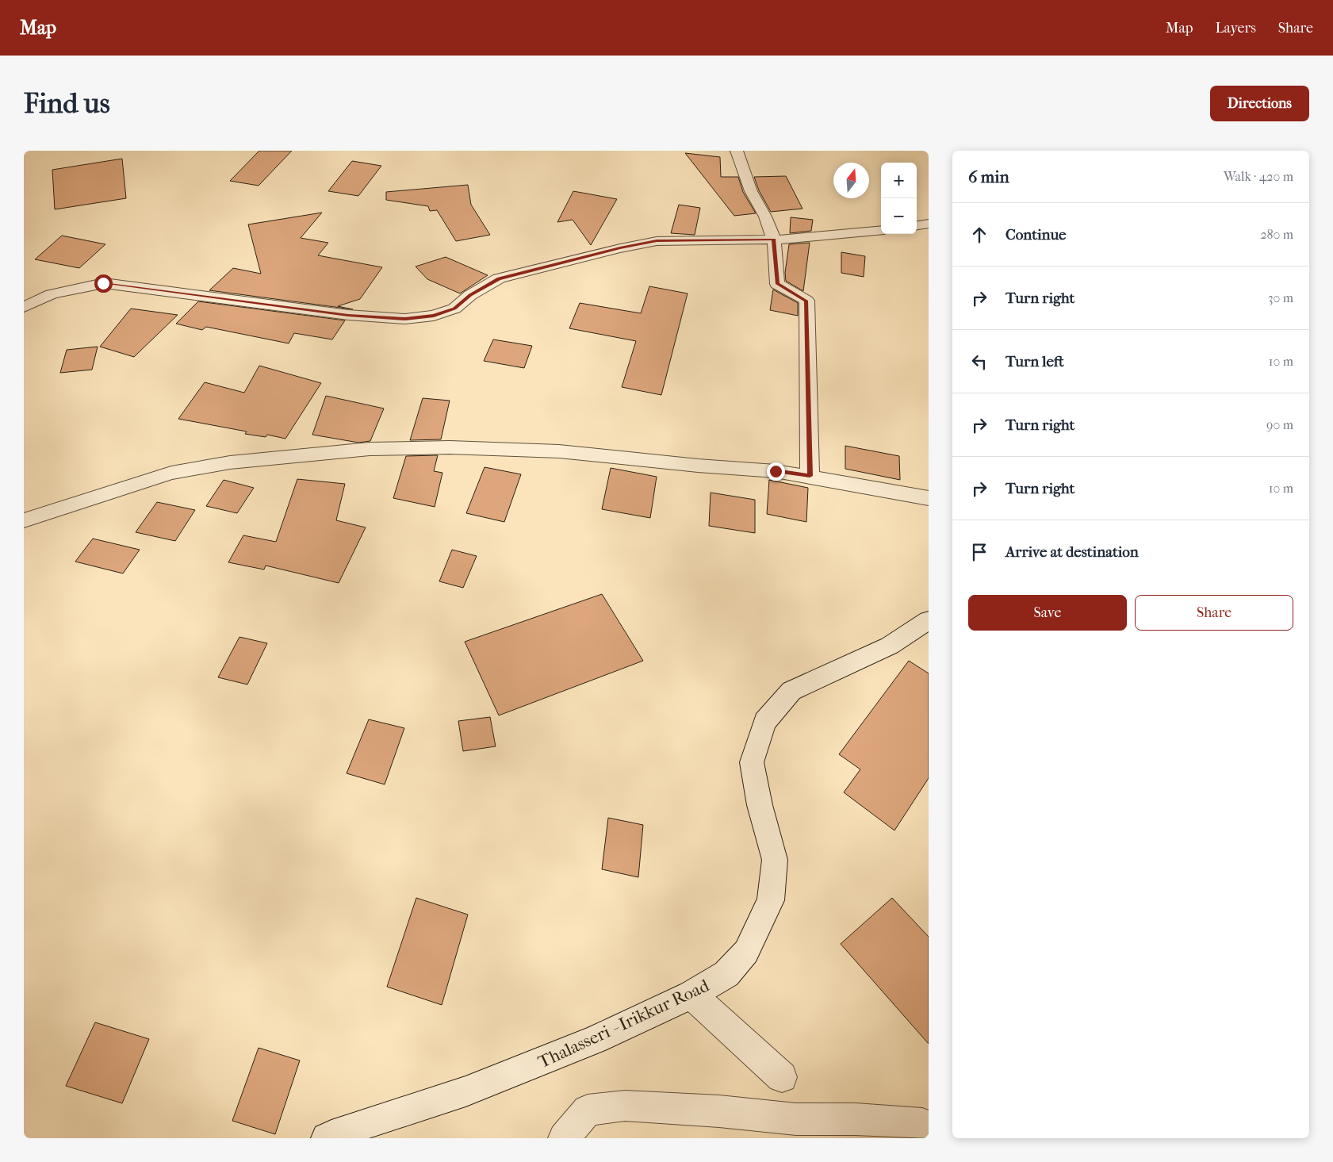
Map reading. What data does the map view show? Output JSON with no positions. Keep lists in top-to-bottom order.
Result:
{
  "streets": {
    "street": ["Thalasseri - Irikkur Road"]
  },
  "north": "top",
  "page": {
    "header": "Map",
    "nav": ["Map", "Layers", "Share"],
    "buttons": [
      "Directions",
      ["Save", "Share"]
    ],
    "title": "Find us",
    "heading": ["6 min", "Walk · 420 m"],
    "map_buttons": ["+", "−"],
    "list": [
      ["Continue", "280 m"],
      ["Turn right", "30 m"],
      ["Turn left", "10 m"],
      ["Turn right", "90 m"],
      ["Turn right", "10 m"],
      "Arrive at destination"
    ]
  }
}
